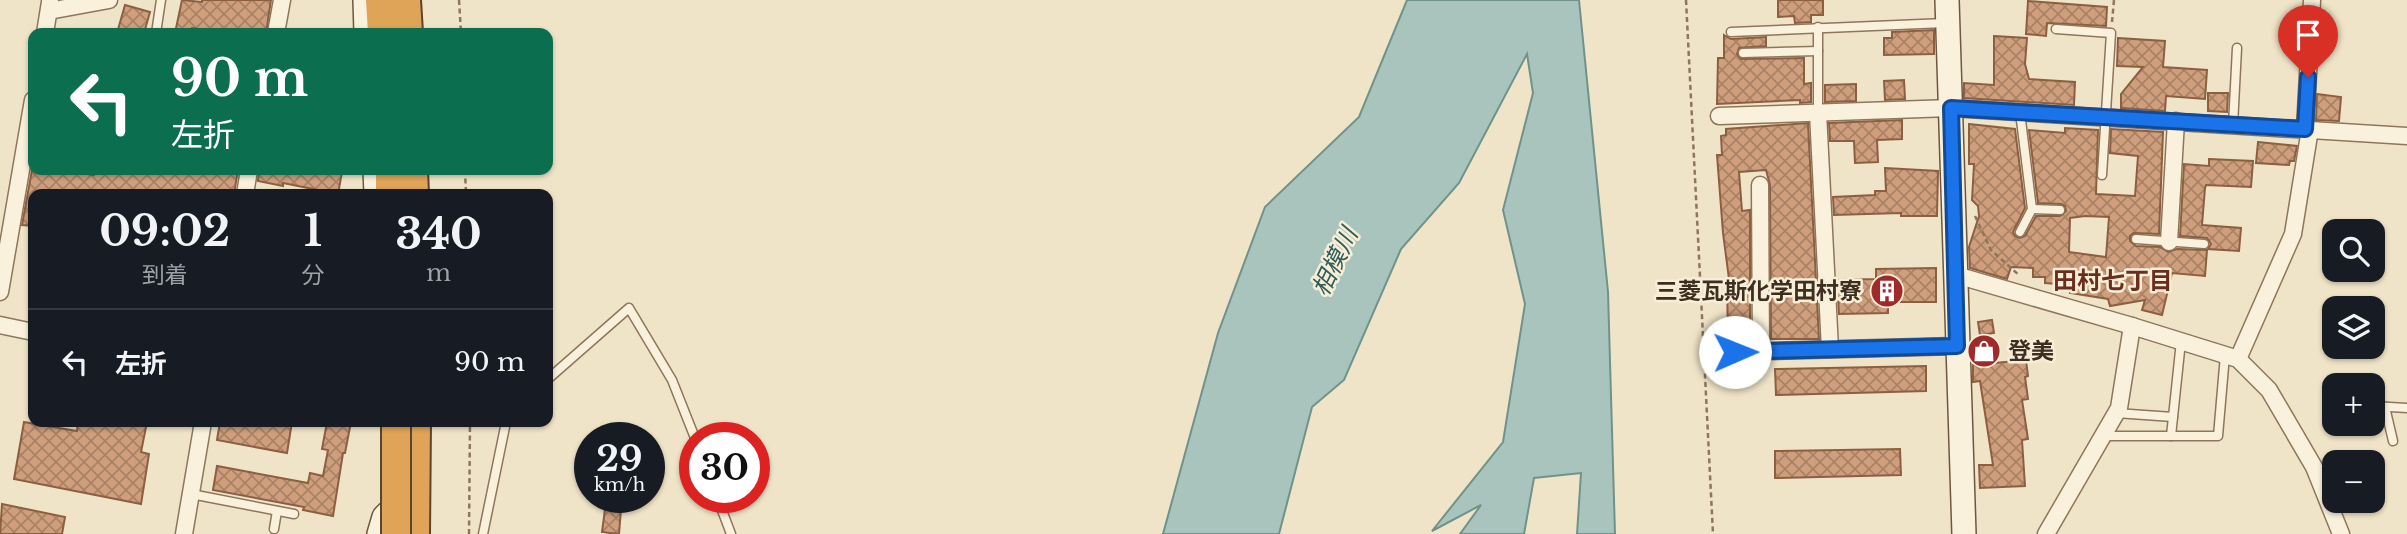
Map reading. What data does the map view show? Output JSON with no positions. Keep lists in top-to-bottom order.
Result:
{
  "districts": ["田村七丁目"],
  "water": ["相模川"],
  "places": {
    "building": ["三菱瓦斯化学田村寮"],
    "shop": ["登美"]
  },
  "page": {
    "turn": ["90 m", "左折"],
    "eta": [
      "09:02",
      "到着",
      "1",
      "分",
      "340",
      "m"
    ],
    "map_buttons": ["+", "−"],
    "list": [
      {
        "name": "左折",
        "value": "90 m"
      }
    ],
    "speed": "29 km/h",
    "limit": "30"
  }
}
